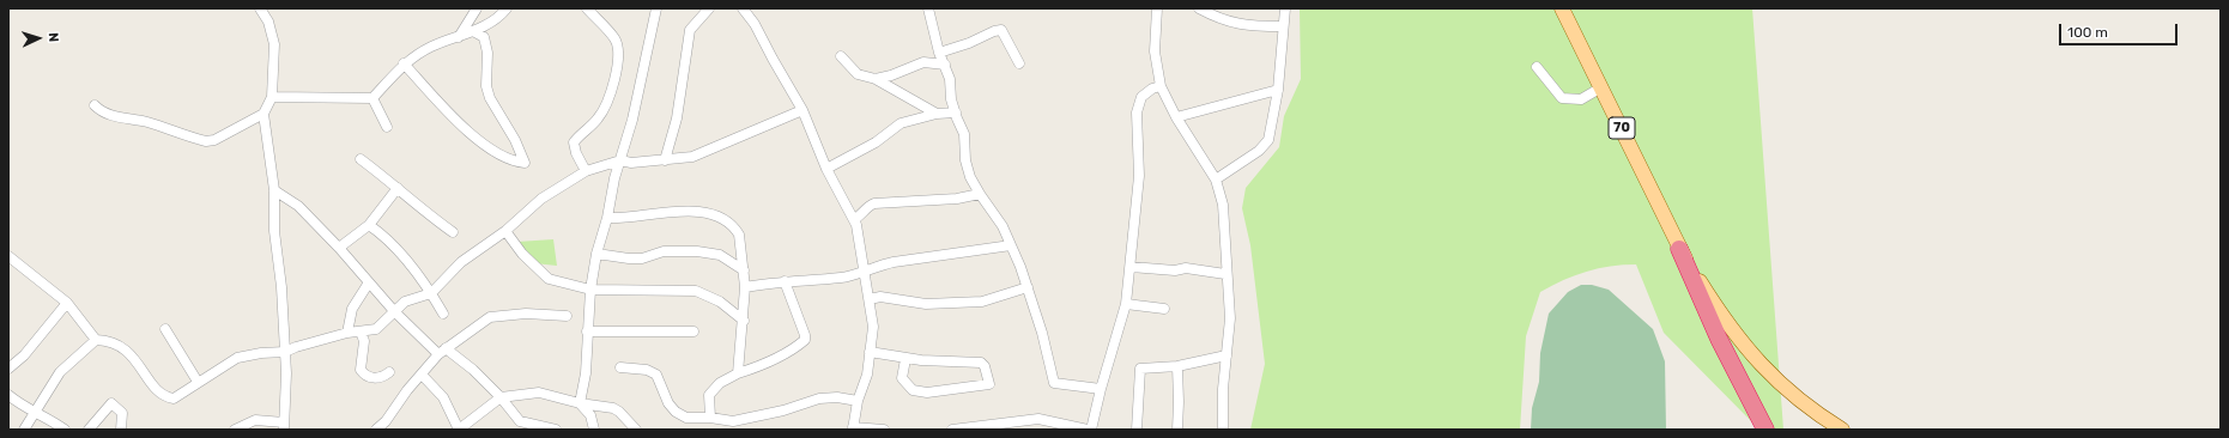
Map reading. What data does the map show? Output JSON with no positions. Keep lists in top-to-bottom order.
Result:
{
  "streets": {
    "main road": ["70"]
  },
  "scale_bar": "100 m",
  "north": "right"
}
